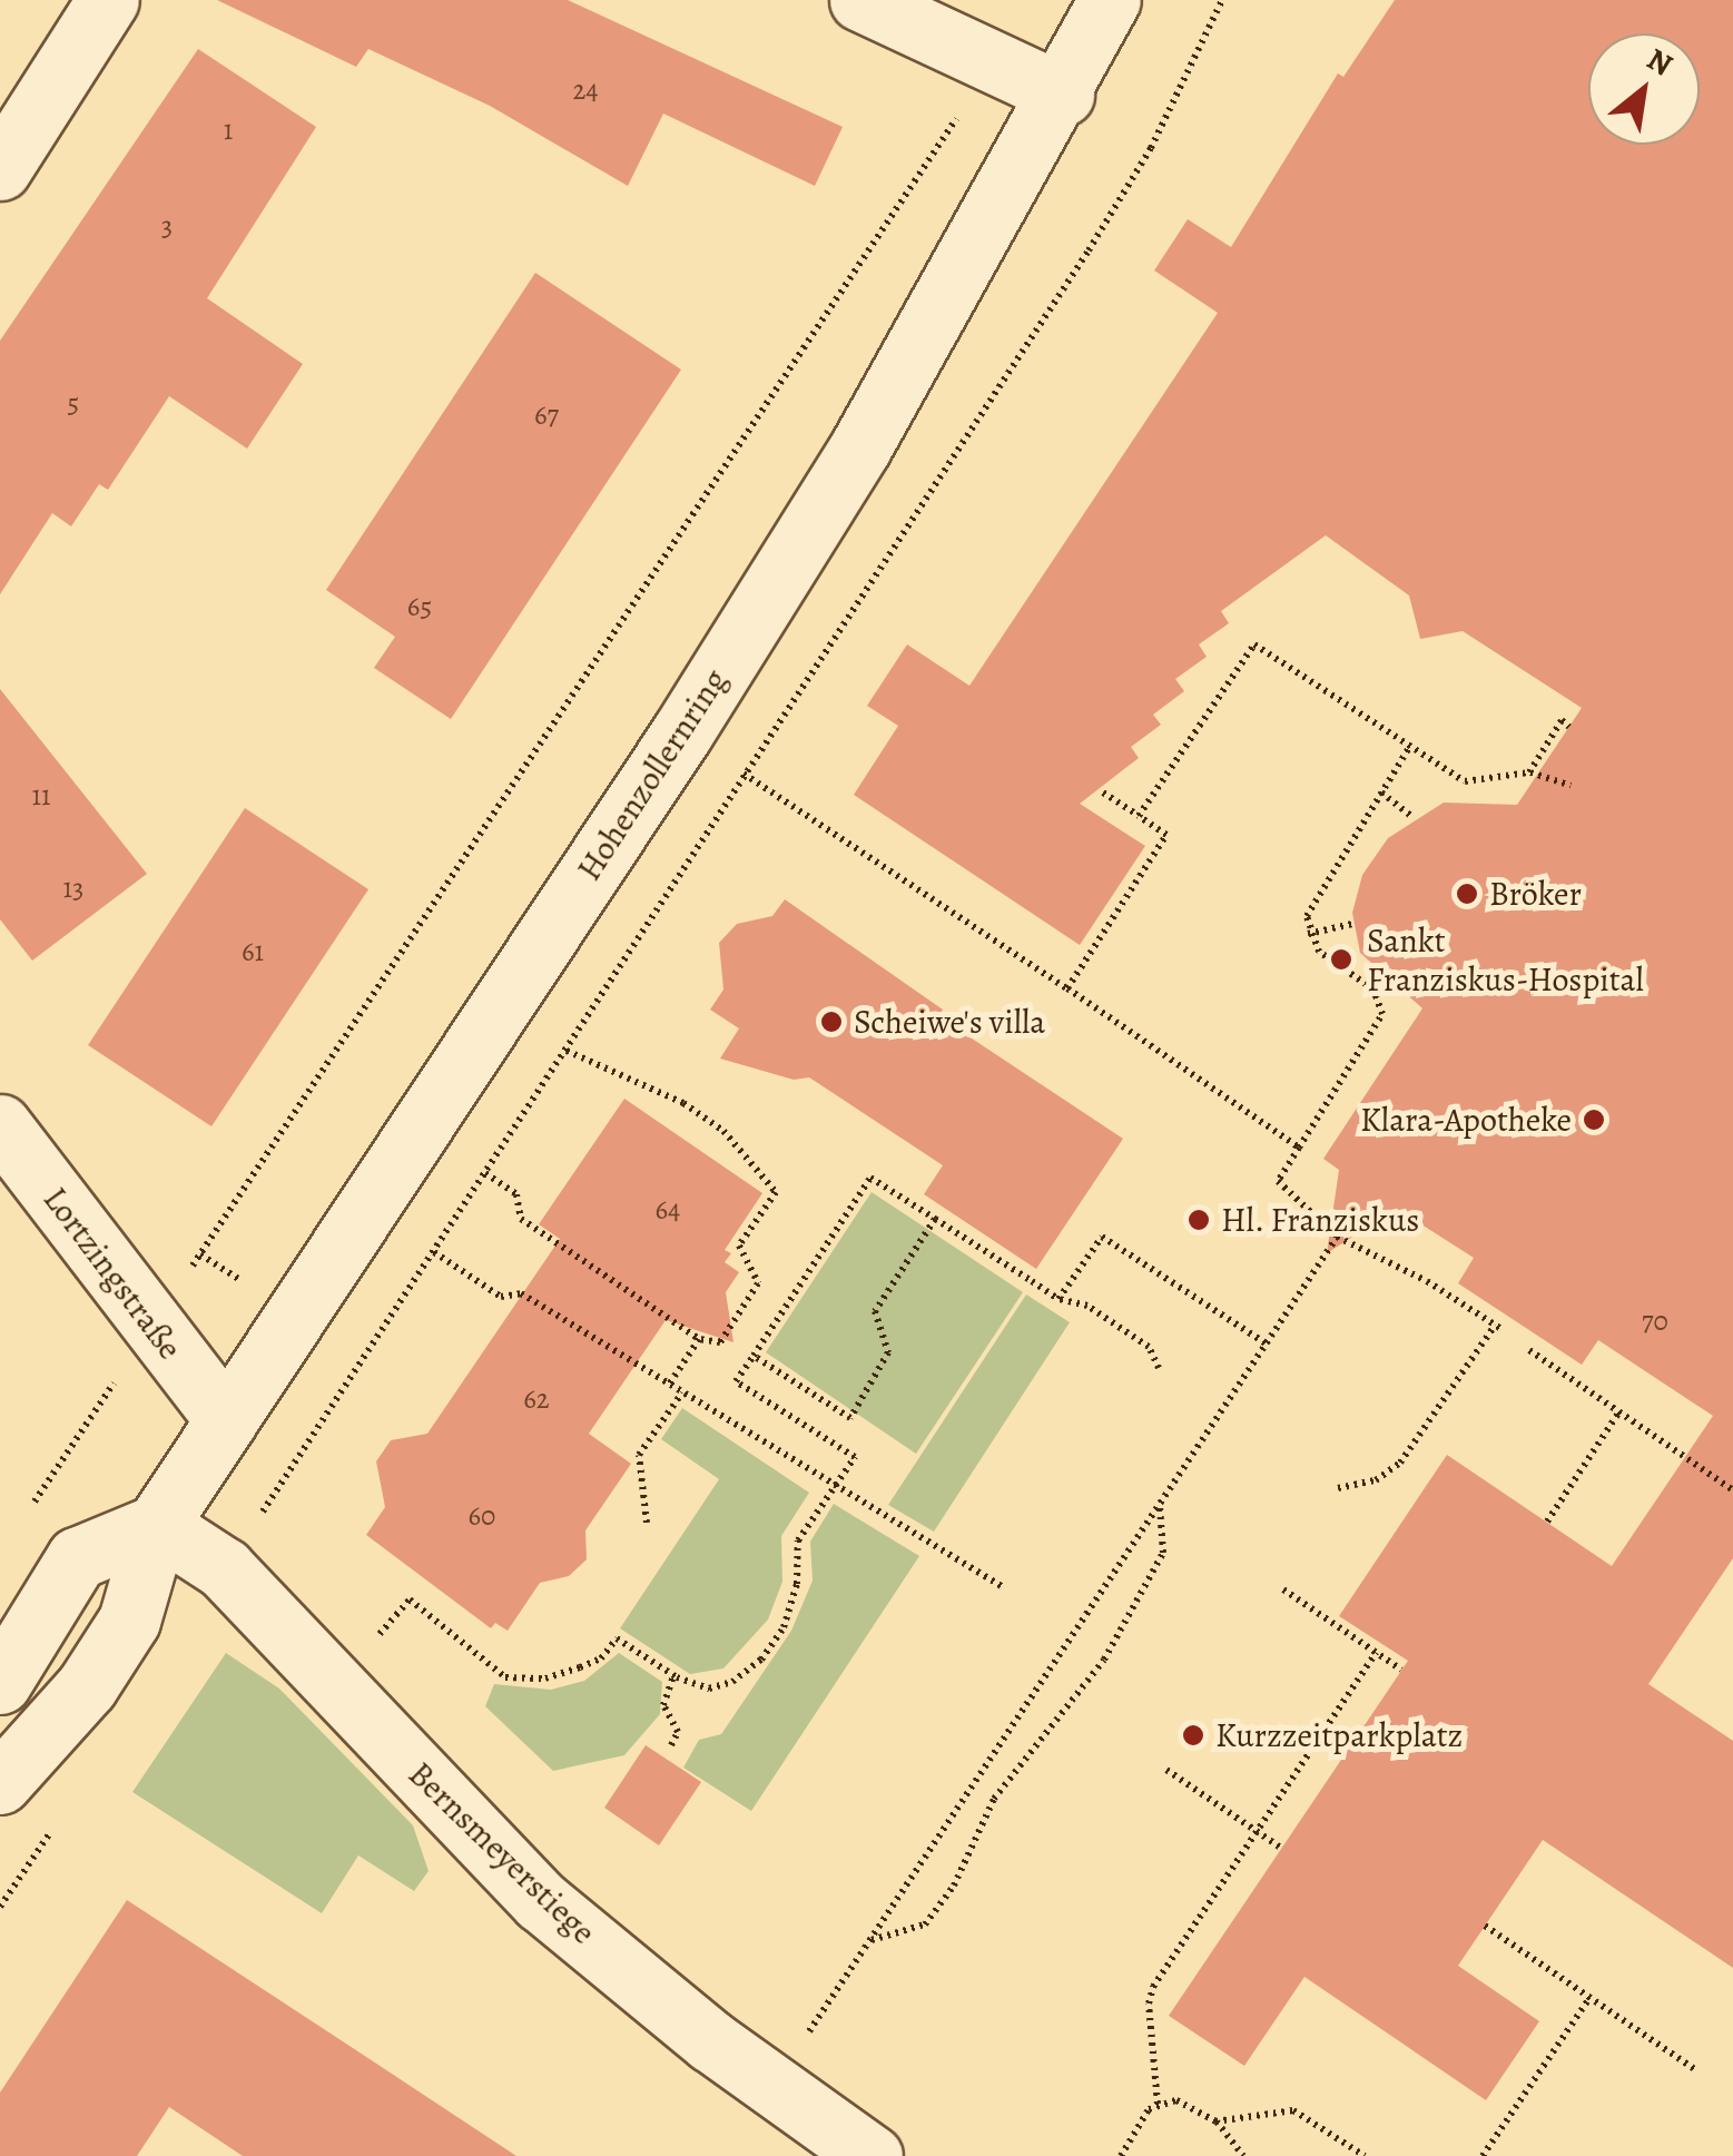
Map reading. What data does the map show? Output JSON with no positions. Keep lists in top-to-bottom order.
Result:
{
  "streets": {
    "main road": ["Hohenzollernring", "Lortzingstraße", "Bernsmeyerstiege"]
  },
  "crossings": [
    ["Hohenzollernring", "Lortzingstraße"],
    ["Hohenzollernring", "Bernsmeyerstiege"]
  ],
  "places": [
    "Bröker",
    "Sankt Franziskus-Hospital",
    "Scheiwe's villa",
    "Klara-Apotheke",
    "Hl. Franziskus",
    "Kurzzeitparkplatz"
  ],
  "house_numbers": [
    "24",
    "1",
    "3",
    "5",
    "67",
    "65",
    "11",
    "13",
    "61",
    "64",
    "70",
    "62",
    "60"
  ],
  "north": "top right"
}
